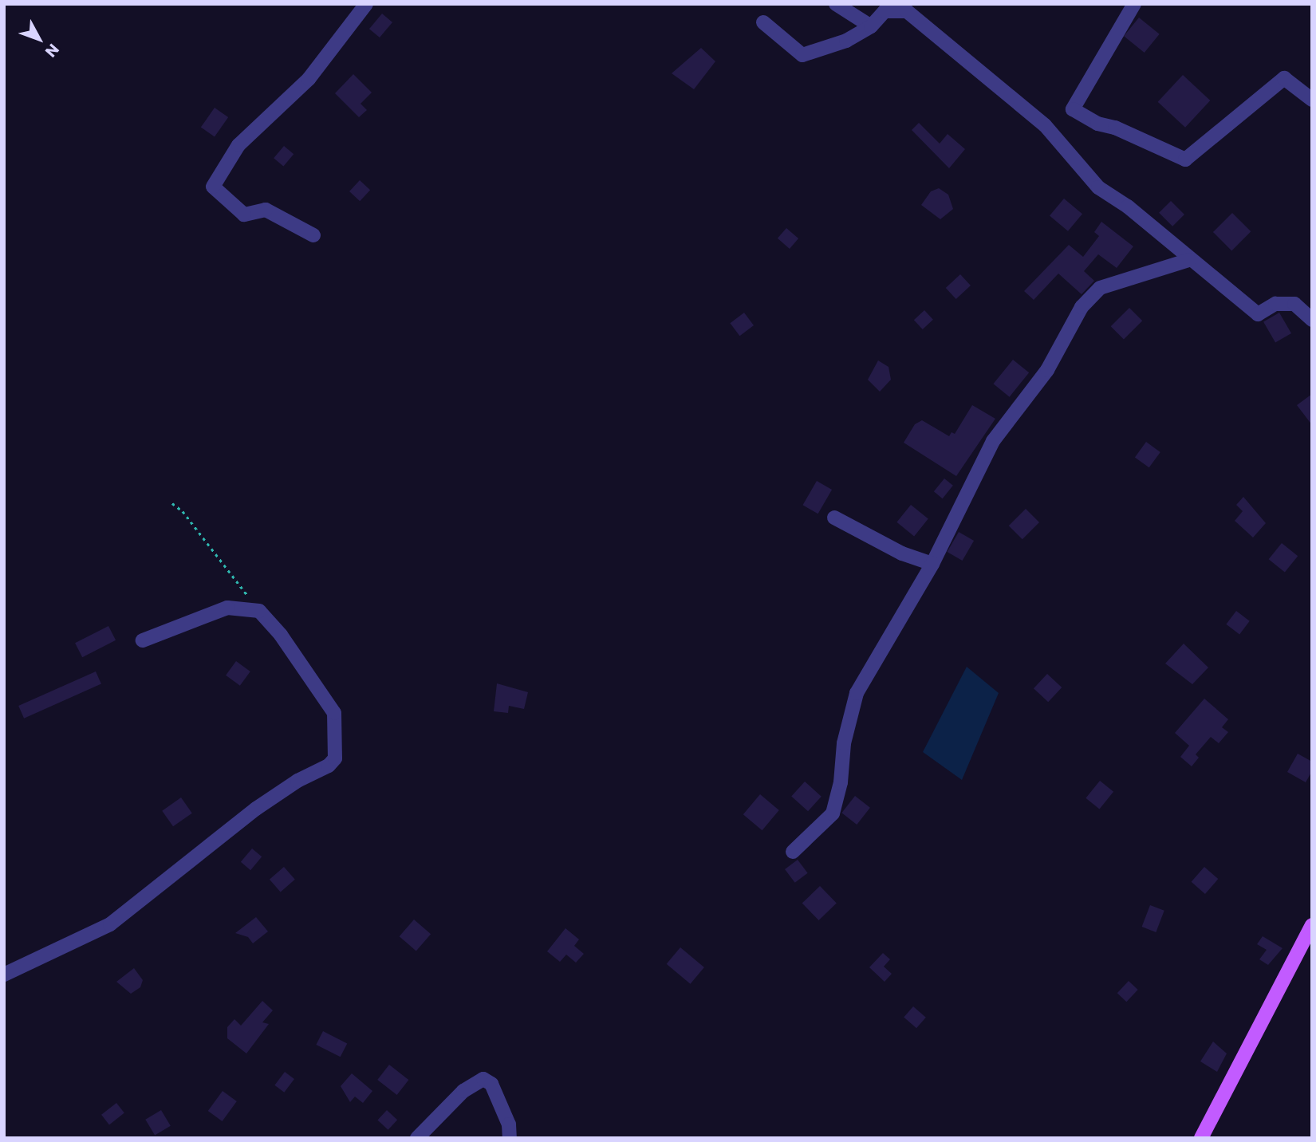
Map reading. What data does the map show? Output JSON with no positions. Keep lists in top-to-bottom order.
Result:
{
  "north": "bottom right"
}
